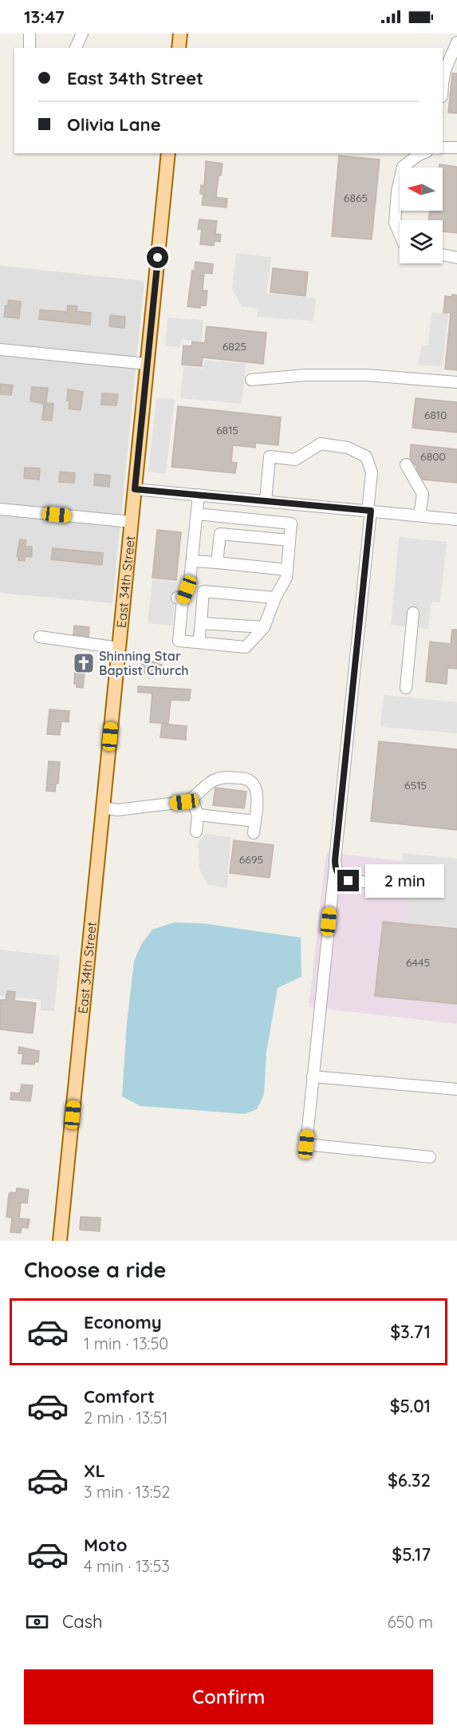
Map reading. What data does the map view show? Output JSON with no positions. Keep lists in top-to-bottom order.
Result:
{
  "streets": {
    "main road": ["East 34th Street"]
  },
  "places": {
    "church": ["Shinning Star Baptist Church"]
  },
  "house_numbers": [
    "6865",
    "6825",
    "6810",
    "6815",
    "6800",
    "6515",
    "6695",
    "6445"
  ],
  "north": "left",
  "page": {
    "status": "13:47",
    "banner": ["East 34th Street", "Olivia Lane"],
    "bubble": "2 min",
    "heading": "Choose a ride",
    "list": [
      {
        "name": "Economy",
        "note": "1 min · 13:50",
        "value": "$3.71"
      },
      {
        "name": "Comfort",
        "note": "2 min · 13:51",
        "value": "$5.01"
      },
      {
        "name": "XL",
        "note": "3 min · 13:52",
        "value": "$6.32"
      },
      {
        "name": "Moto",
        "note": "4 min · 13:53",
        "value": "$5.17"
      }
    ],
    "pay": ["Cash", "650 m"],
    "buttons": "Confirm"
  }
}
